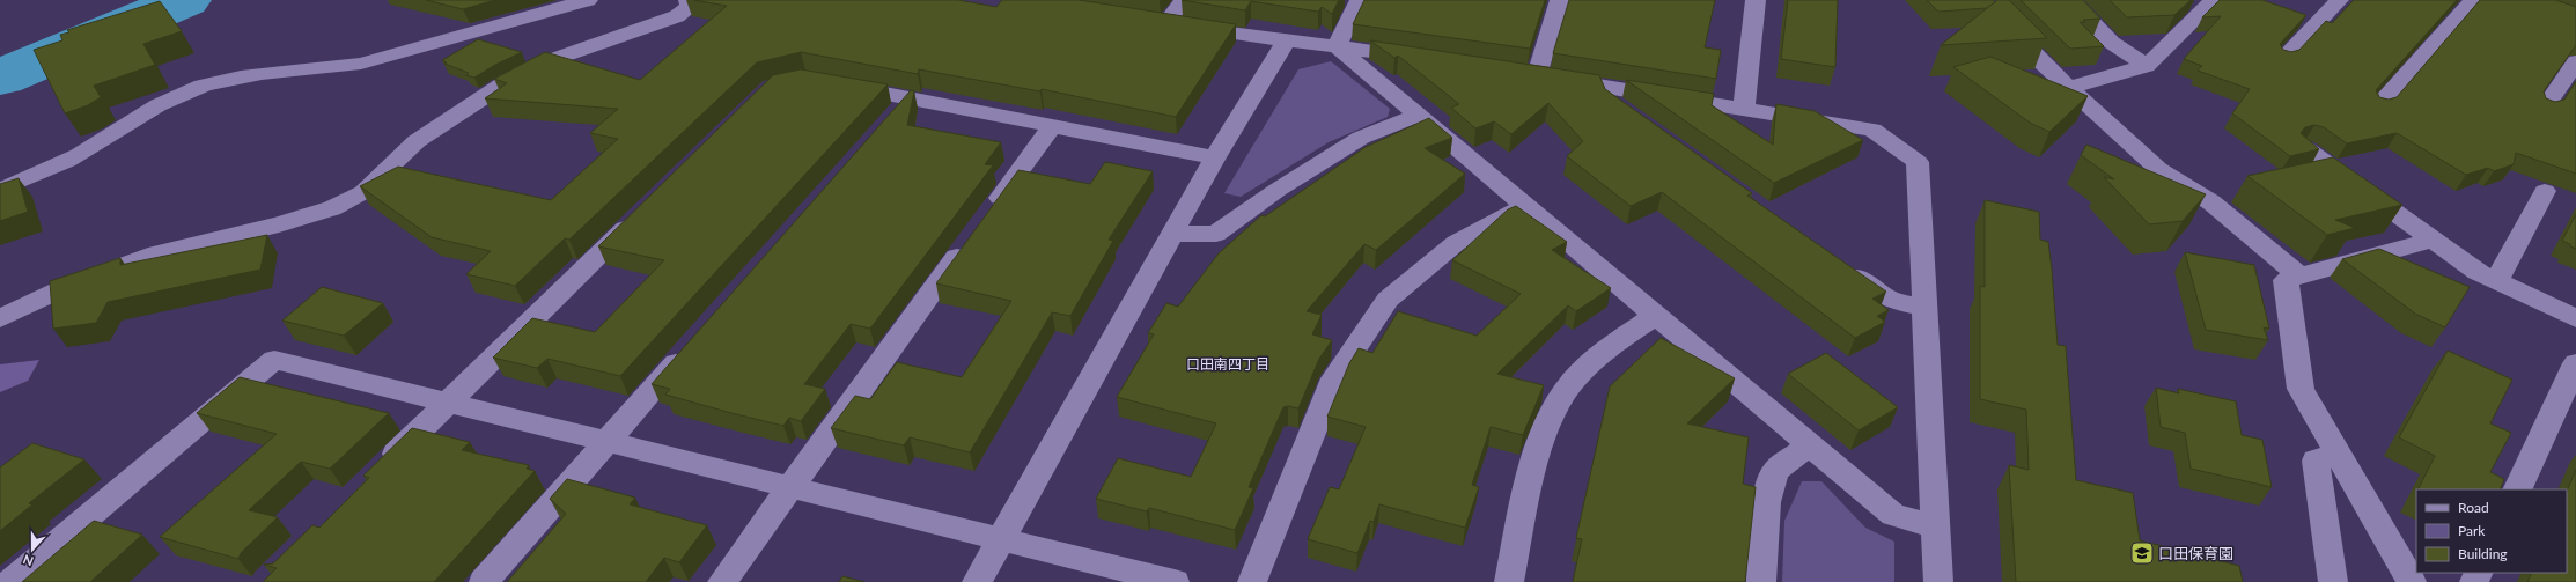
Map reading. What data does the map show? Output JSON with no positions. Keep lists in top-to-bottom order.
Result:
{
  "districts": ["口田南四丁目"],
  "places": {
    "school or university": ["口田保育園"]
  },
  "legend": ["Road", "Park", "Building"],
  "north": "bottom"
}
